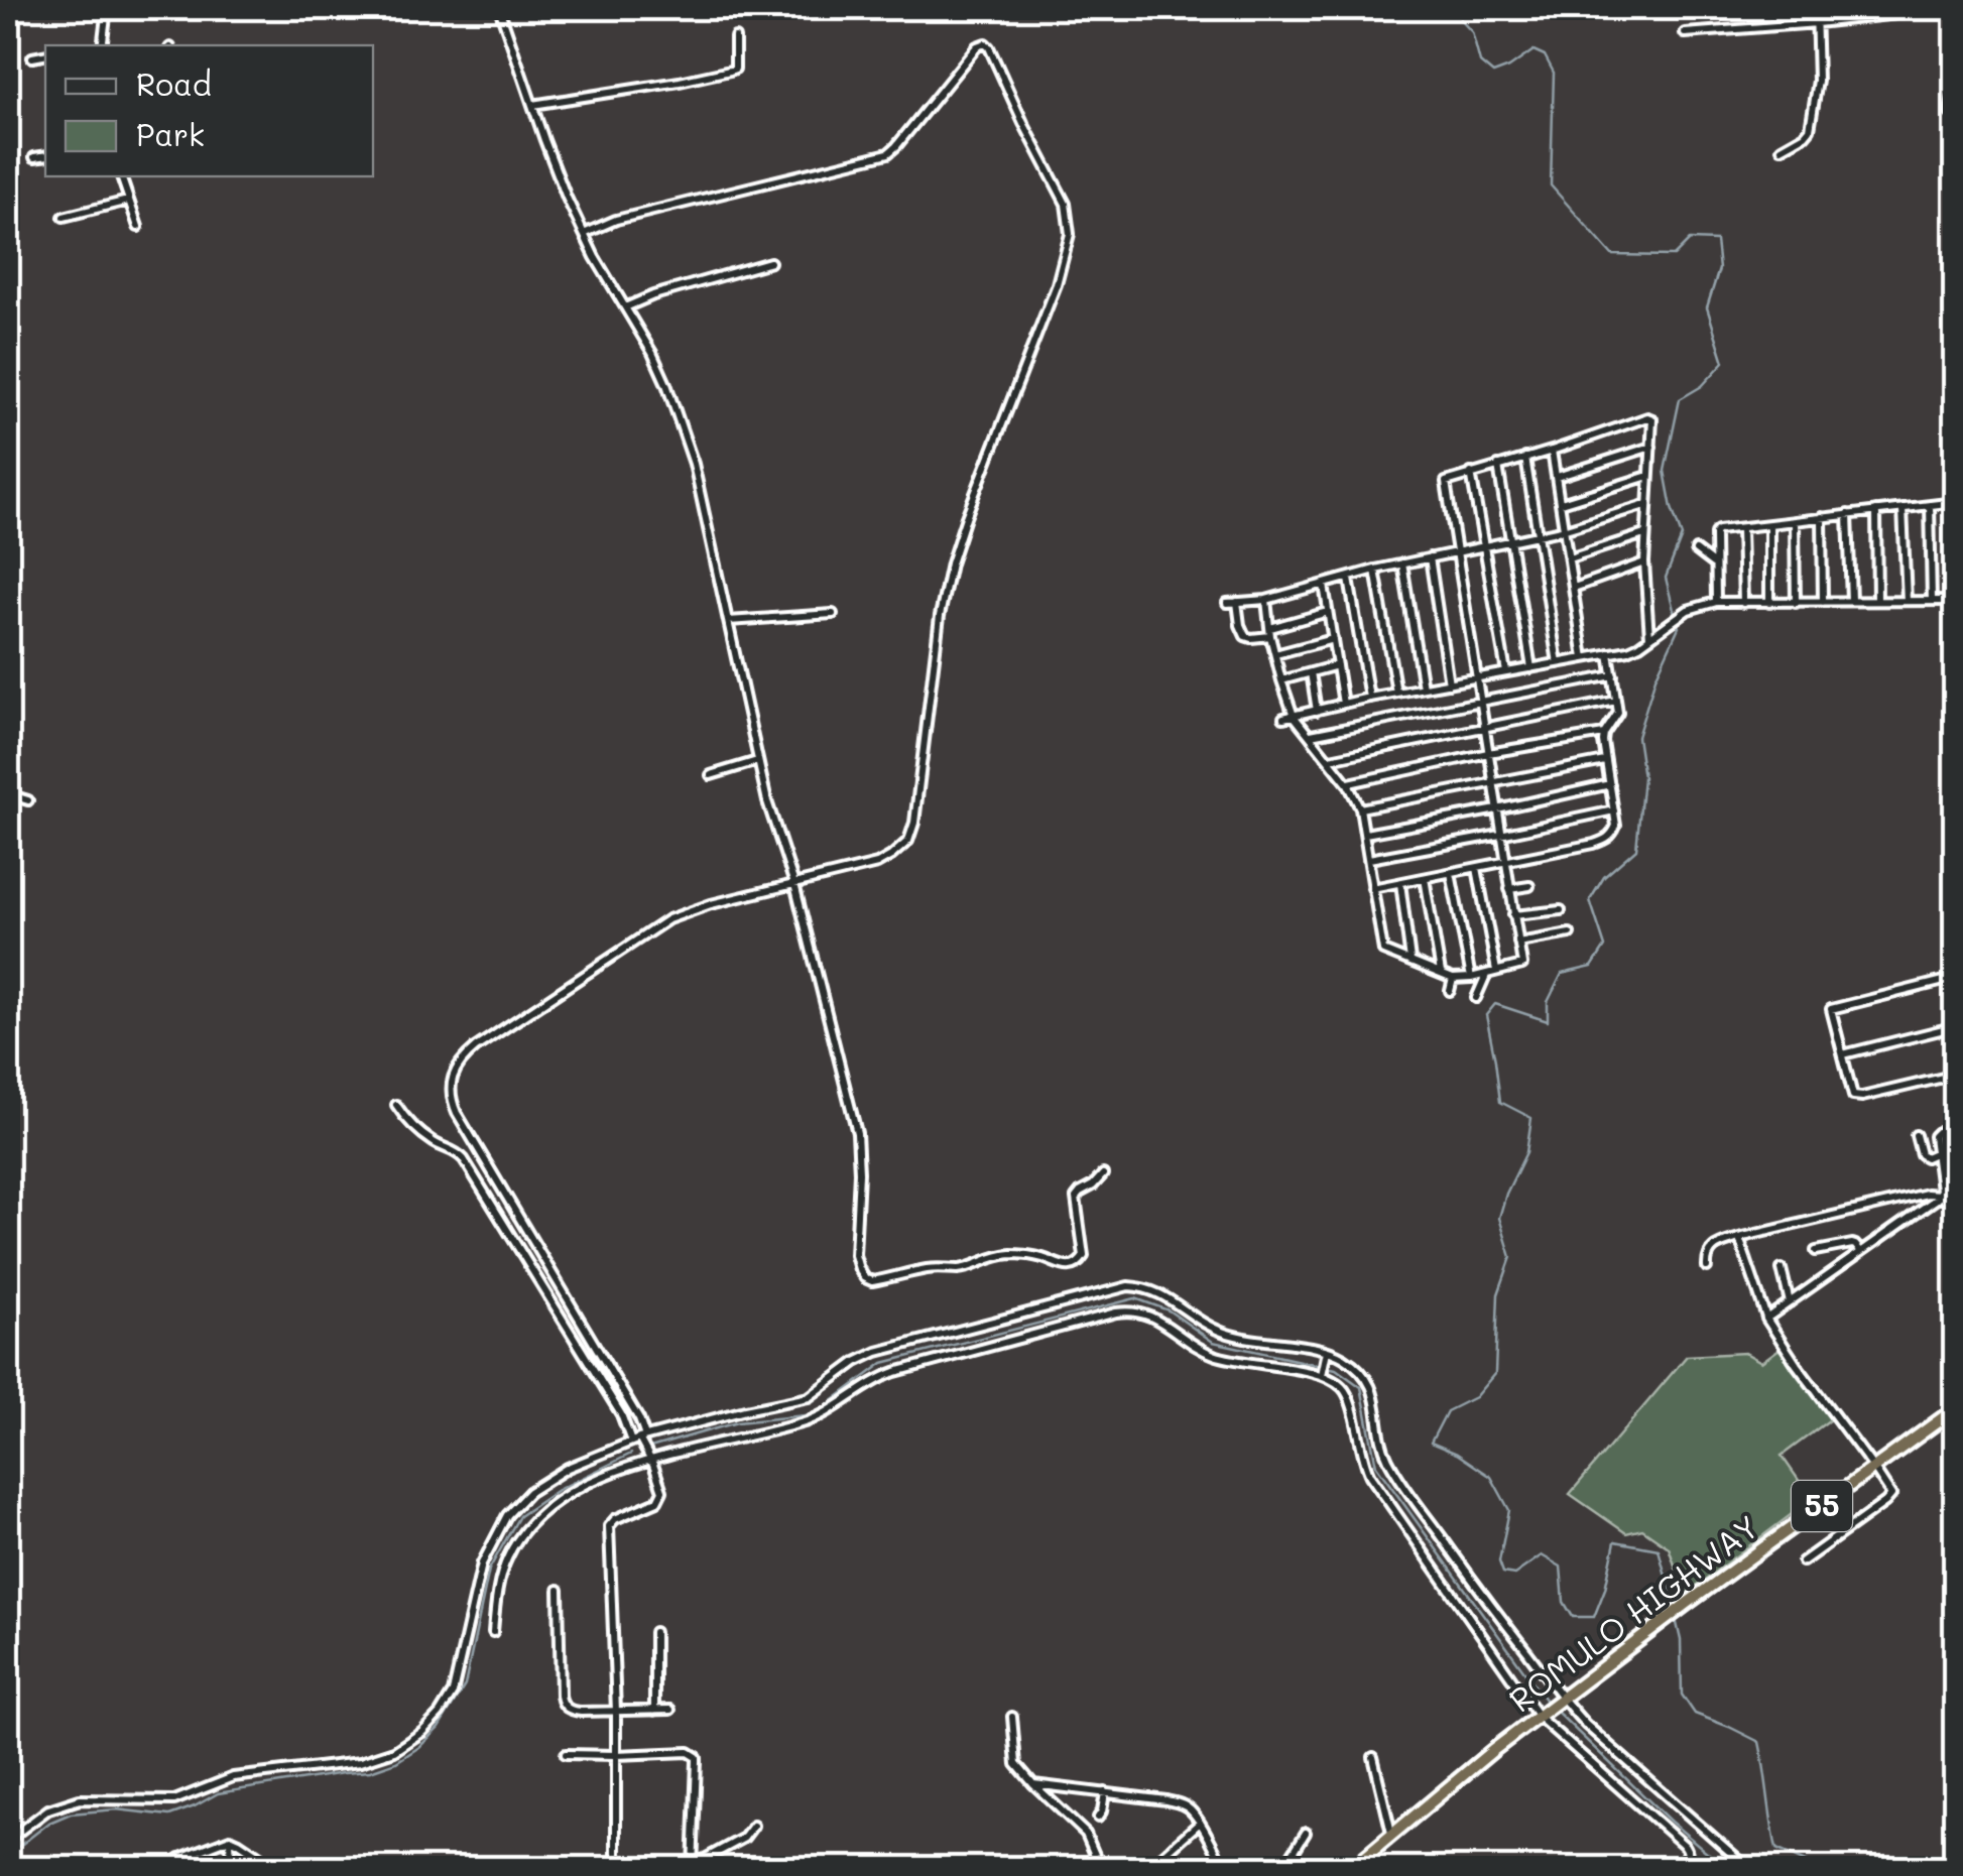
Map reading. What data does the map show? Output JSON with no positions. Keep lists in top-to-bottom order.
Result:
{
  "streets": {
    "highway": ["55", "ROMULO HIGHWAY"]
  },
  "legend": ["Road", "Park"]
}
